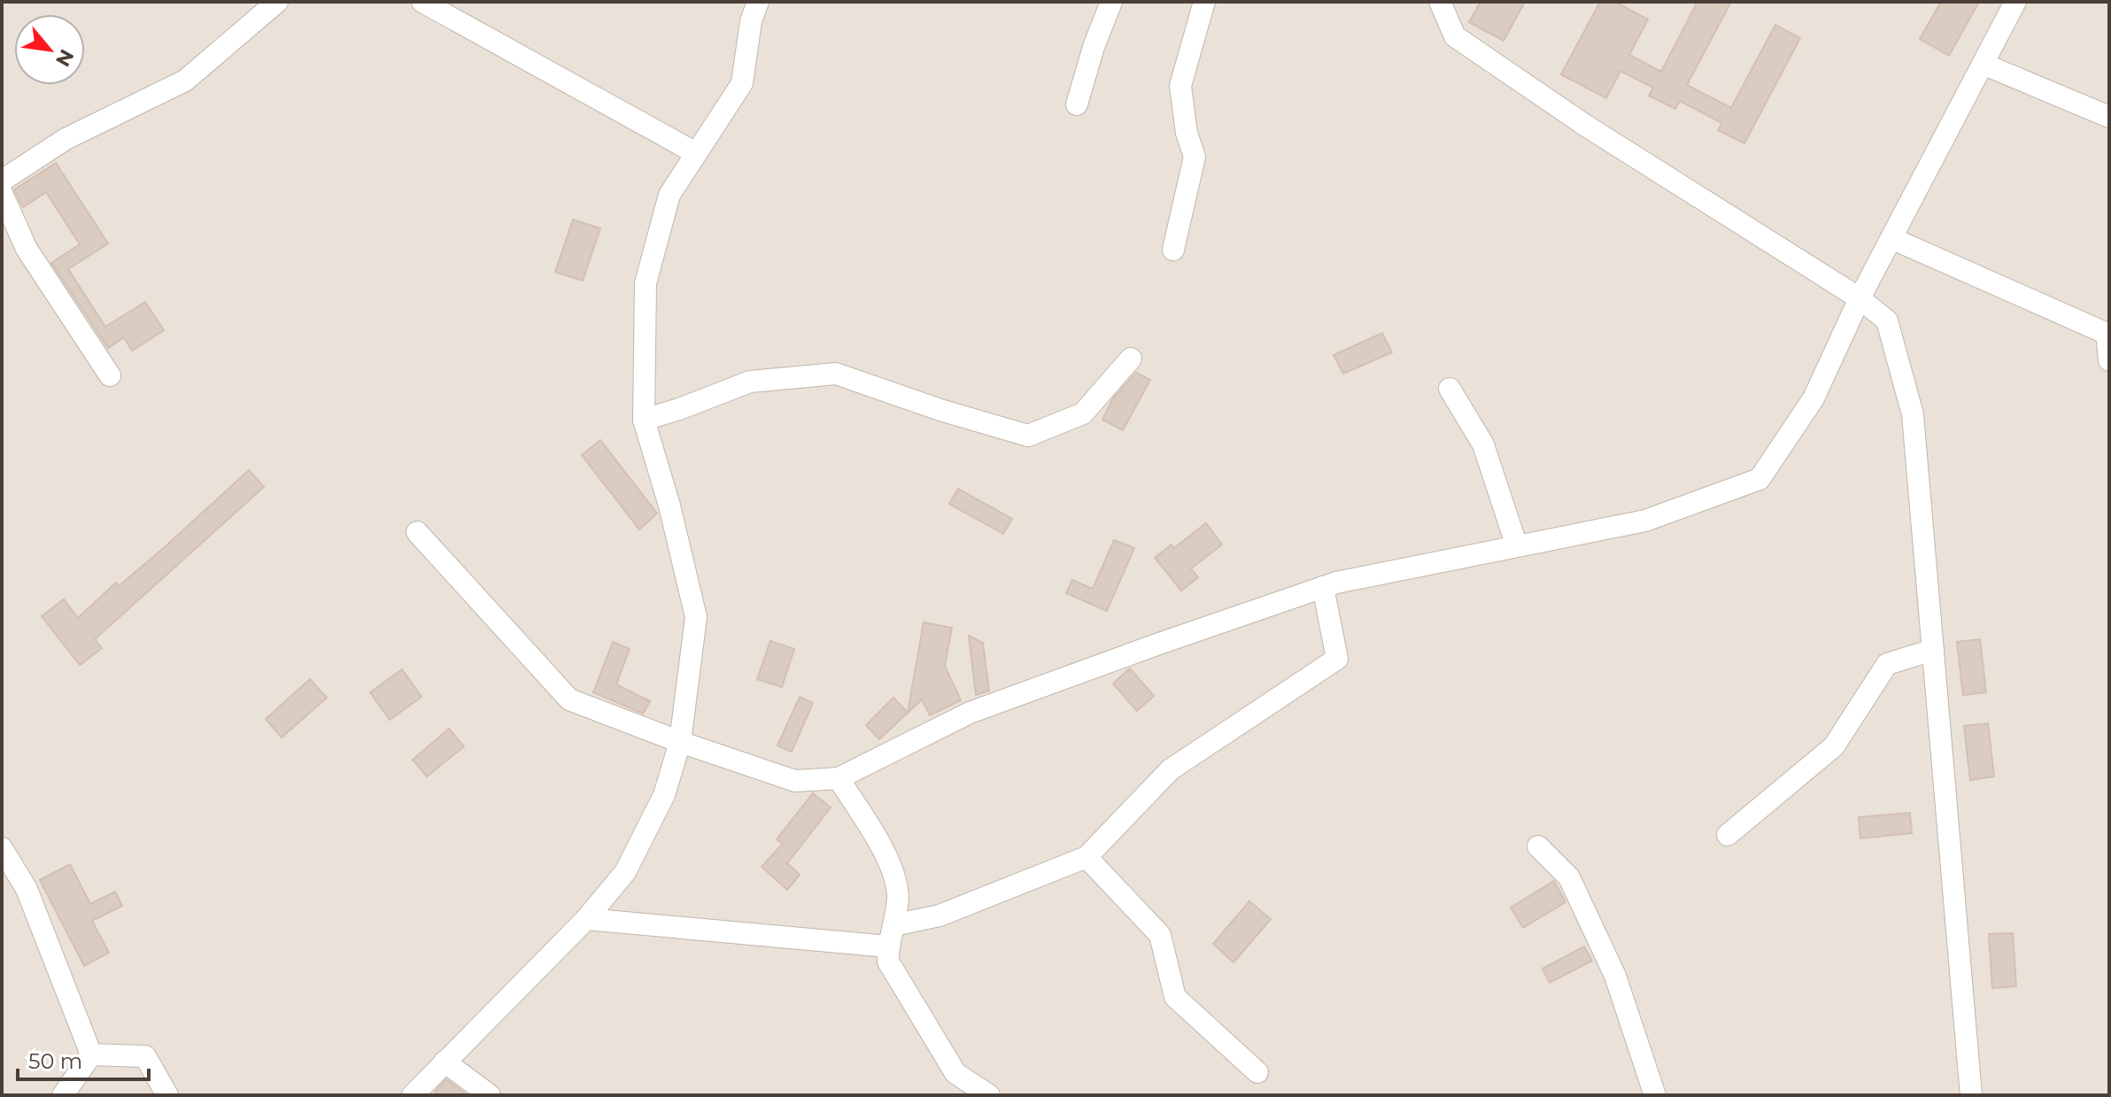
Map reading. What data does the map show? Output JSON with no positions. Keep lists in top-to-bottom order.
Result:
{
  "scale_bar": "50 m",
  "north": "bottom right"
}
